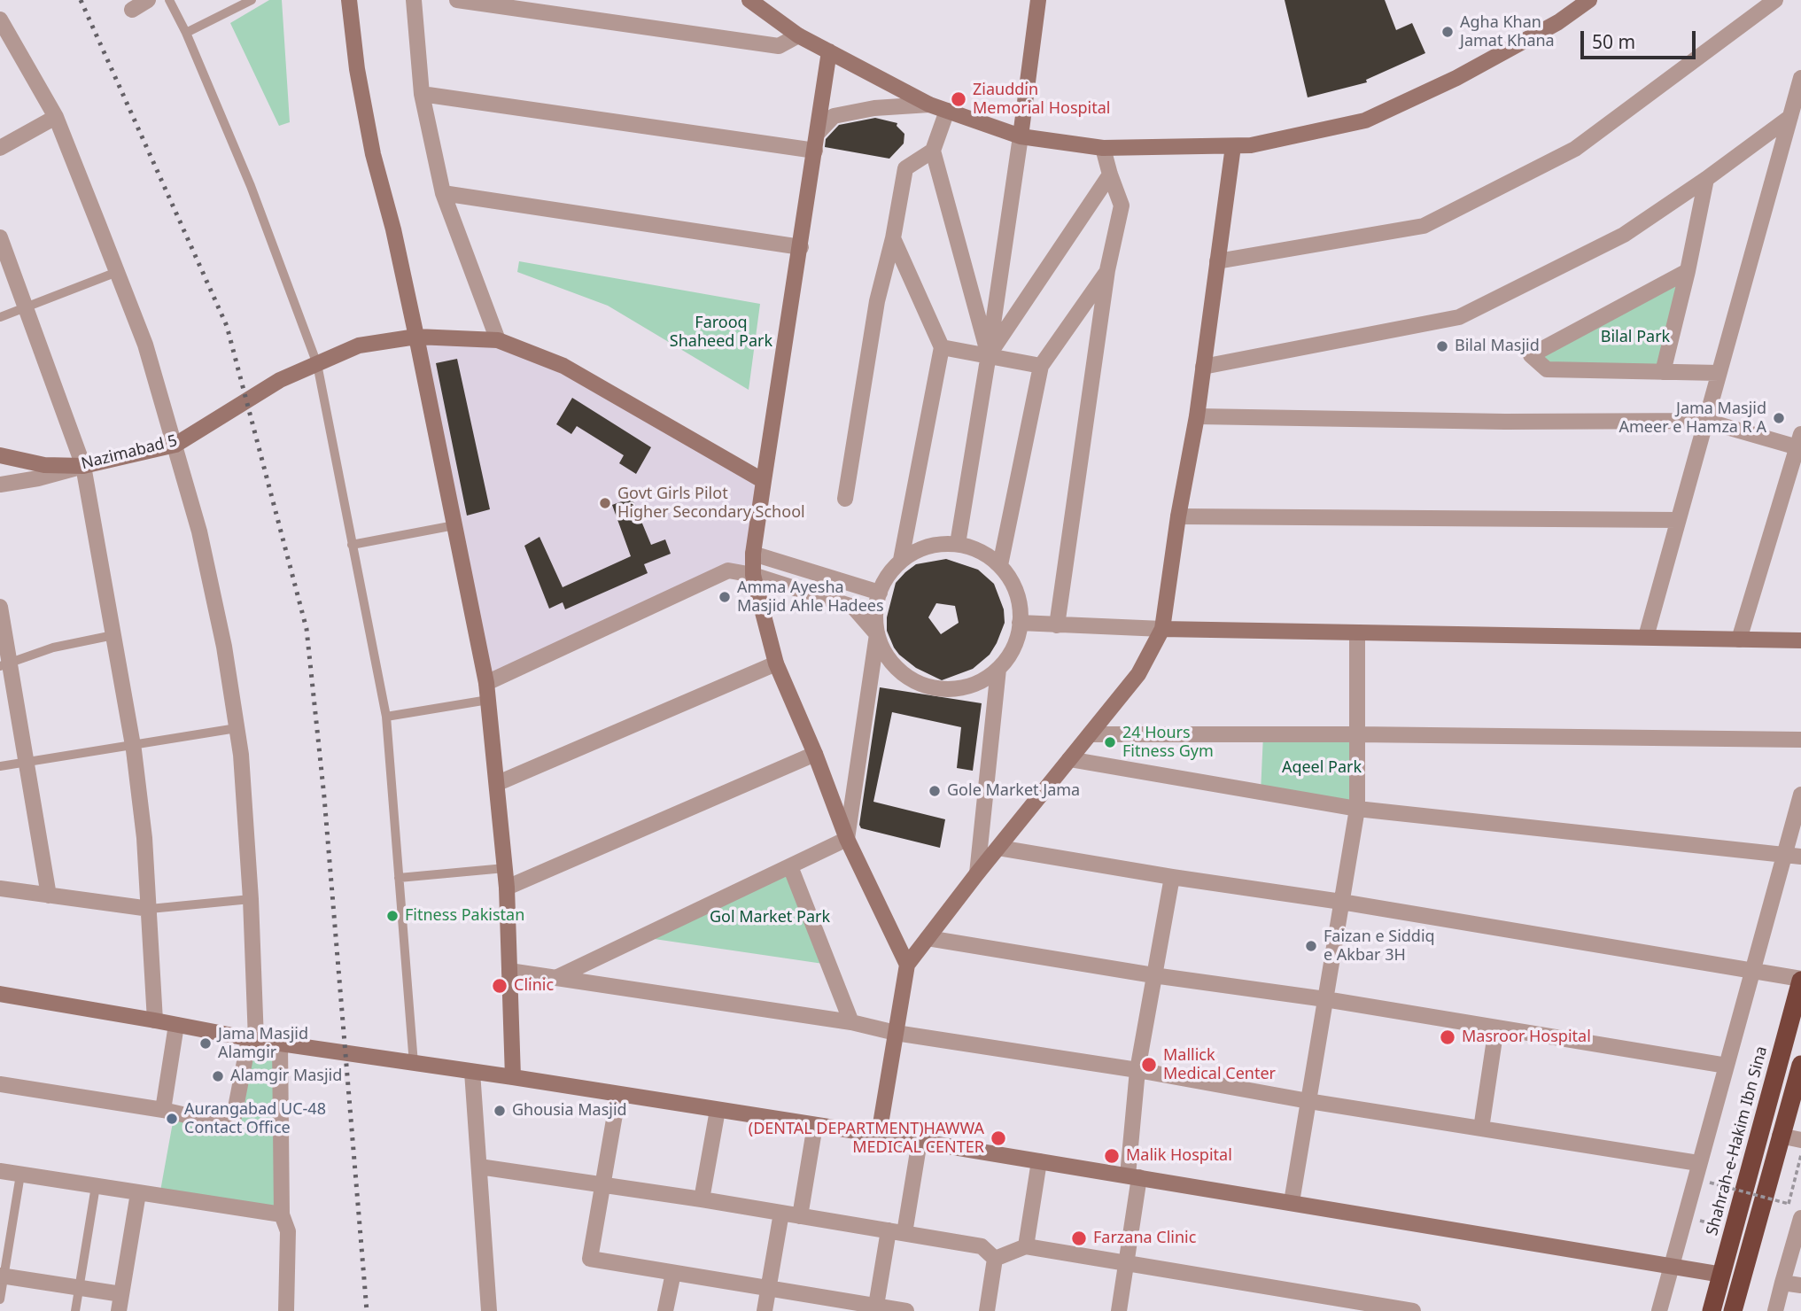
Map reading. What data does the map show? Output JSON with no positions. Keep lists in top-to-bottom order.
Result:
{
  "streets": {
    "highway": ["Shahrah-e-Hakim Ibn Sina"],
    "street": ["Nazimabad 5"]
  },
  "parks": [
    "Farooq Shaheed Park",
    "Bilal Park",
    "Aqeel Park",
    "Gol Market Park"
  ],
  "places": [
    "Agha Khan Jamat Khana",
    "Ziauddin Memorial Hospital",
    "Bilal Masjid",
    "Jama Masjid Ameer e Hamza R A",
    "Govt Girls Pilot Higher Secondary School",
    "Amma Ayesha Masjid Ahle Hadees",
    "24 Hours Fitness Gym",
    "Gole Market Jama",
    "Fitness Pakistan",
    "Faizan e Siddiq e Akbar 3H",
    "Clinic",
    "Masroor Hospital",
    "Jama Masjid Alamgir",
    "Mallick Medical Center",
    "Alamgir Masjid",
    "Ghousia Masjid",
    "Aurangabad UC-48 Contact Office",
    "(DENTAL DEPARTMENT)HAWWA MEDICAL CENTER",
    "Malik Hospital",
    "Farzana Clinic"
  ],
  "scale_bar": "50 m"
}
